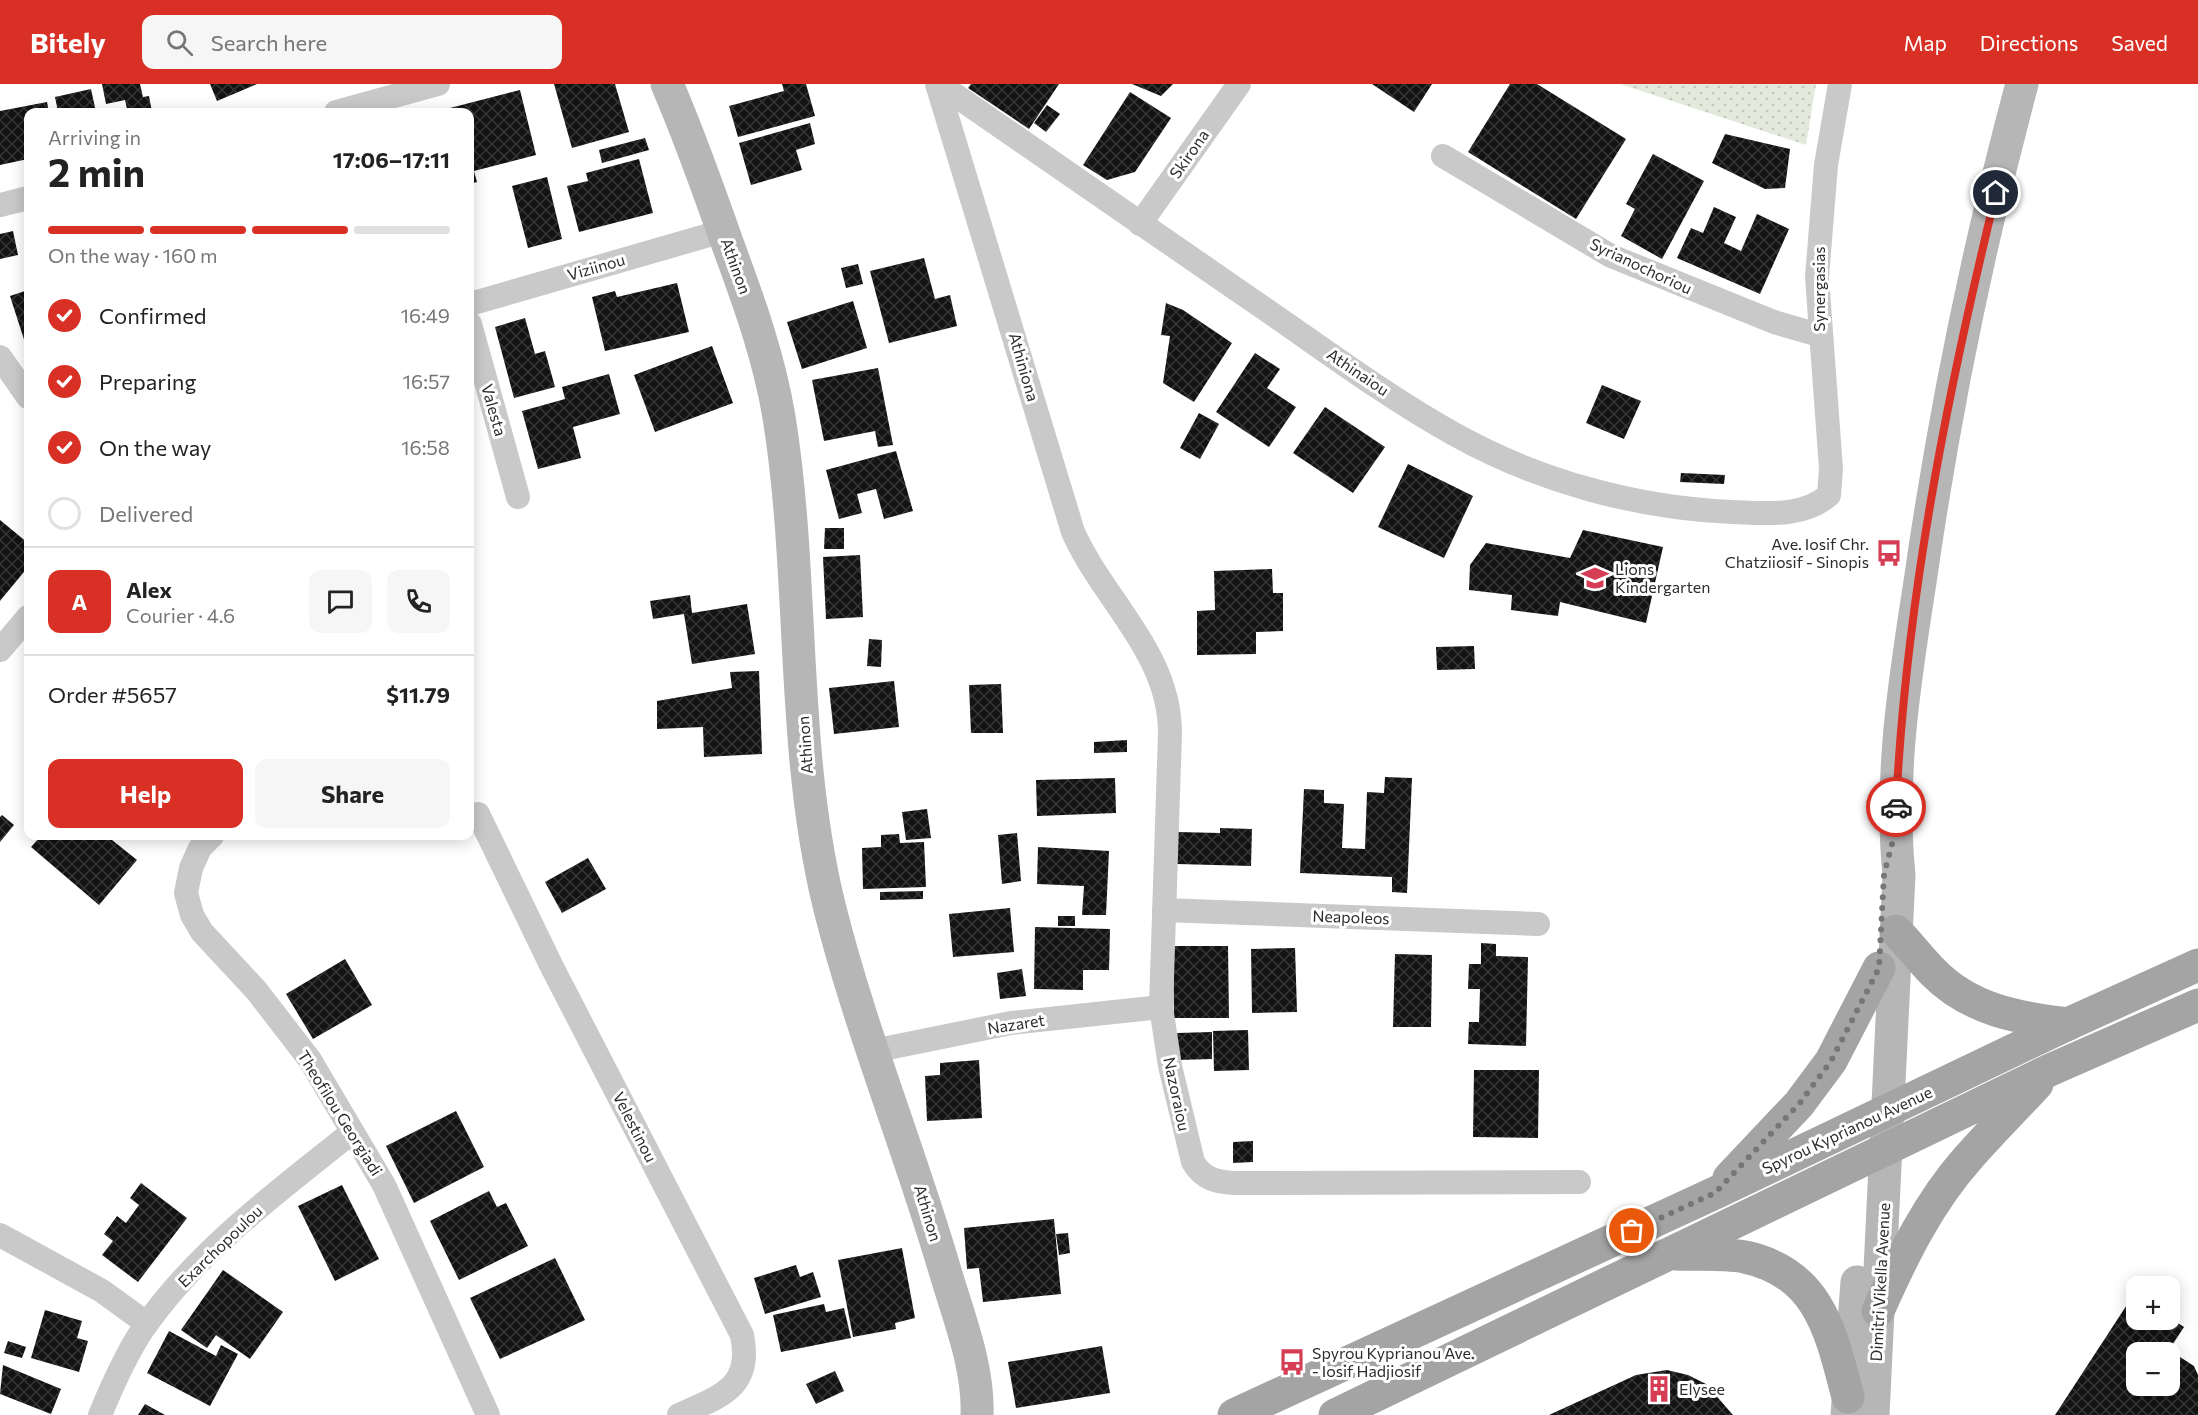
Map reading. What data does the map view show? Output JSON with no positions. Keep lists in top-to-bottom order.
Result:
{
  "streets": {
    "main road": ["Athinon", "Spyrou Kyprianou Avenue", "Dimitri Vikella Avenue"],
    "street": [
      "Skirona",
      "Syrianochoriou",
      "Viziinou",
      "Synergasias",
      "Athiniona",
      "Athinaiou",
      "Valesta",
      "Neapoleos",
      "Nazaret",
      "Nazoraiou",
      "Theofilou Georgiadi",
      "Velestinou",
      "Exarchopoulou"
    ]
  },
  "crossings": [
    ["Skirona", "Athinaiou"],
    ["Athinon", "Viziinou"],
    ["Athinon", "Nazaret"],
    ["Syrianochoriou", "Synergasias"],
    ["Synergasias", "Athinaiou"],
    ["Athiniona", "Athinaiou"],
    ["Athiniona", "Nazoraiou"],
    ["Neapoleos", "Nazoraiou"],
    ["Nazaret", "Nazoraiou"],
    ["Theofilou Georgiadi", "Exarchopoulou"],
    ["Spyrou Kyprianou Avenue", "Dimitri Vikella Avenue"]
  ],
  "places": {
    "bus stop": ["Ave. Iosif Chr. Chatziiosif - Sinopis", "Spyrou Kyprianou Ave. - Iosif Hadjiosif"],
    "school or university": ["Lions Kindergarten"],
    "building": ["Elysee"]
  },
  "page": {
    "header": "Bitely",
    "search": "Search here",
    "nav": ["Map", "Directions", "Saved"],
    "heading": ["2 min", "Arriving in", "17:06–17:11"],
    "panel": [
      "Alex",
      "Courier · 4.6",
      "Order #5657",
      "$11.79"
    ],
    "bar": "On the way · 160 m",
    "list": [
      ["Confirmed", "16:49"],
      ["Preparing", "16:57"],
      ["On the way", "16:58"],
      "Delivered"
    ],
    "round": "A",
    "buttons": ["Help", "Share"],
    "map_buttons": ["+", "−"]
  }
}
